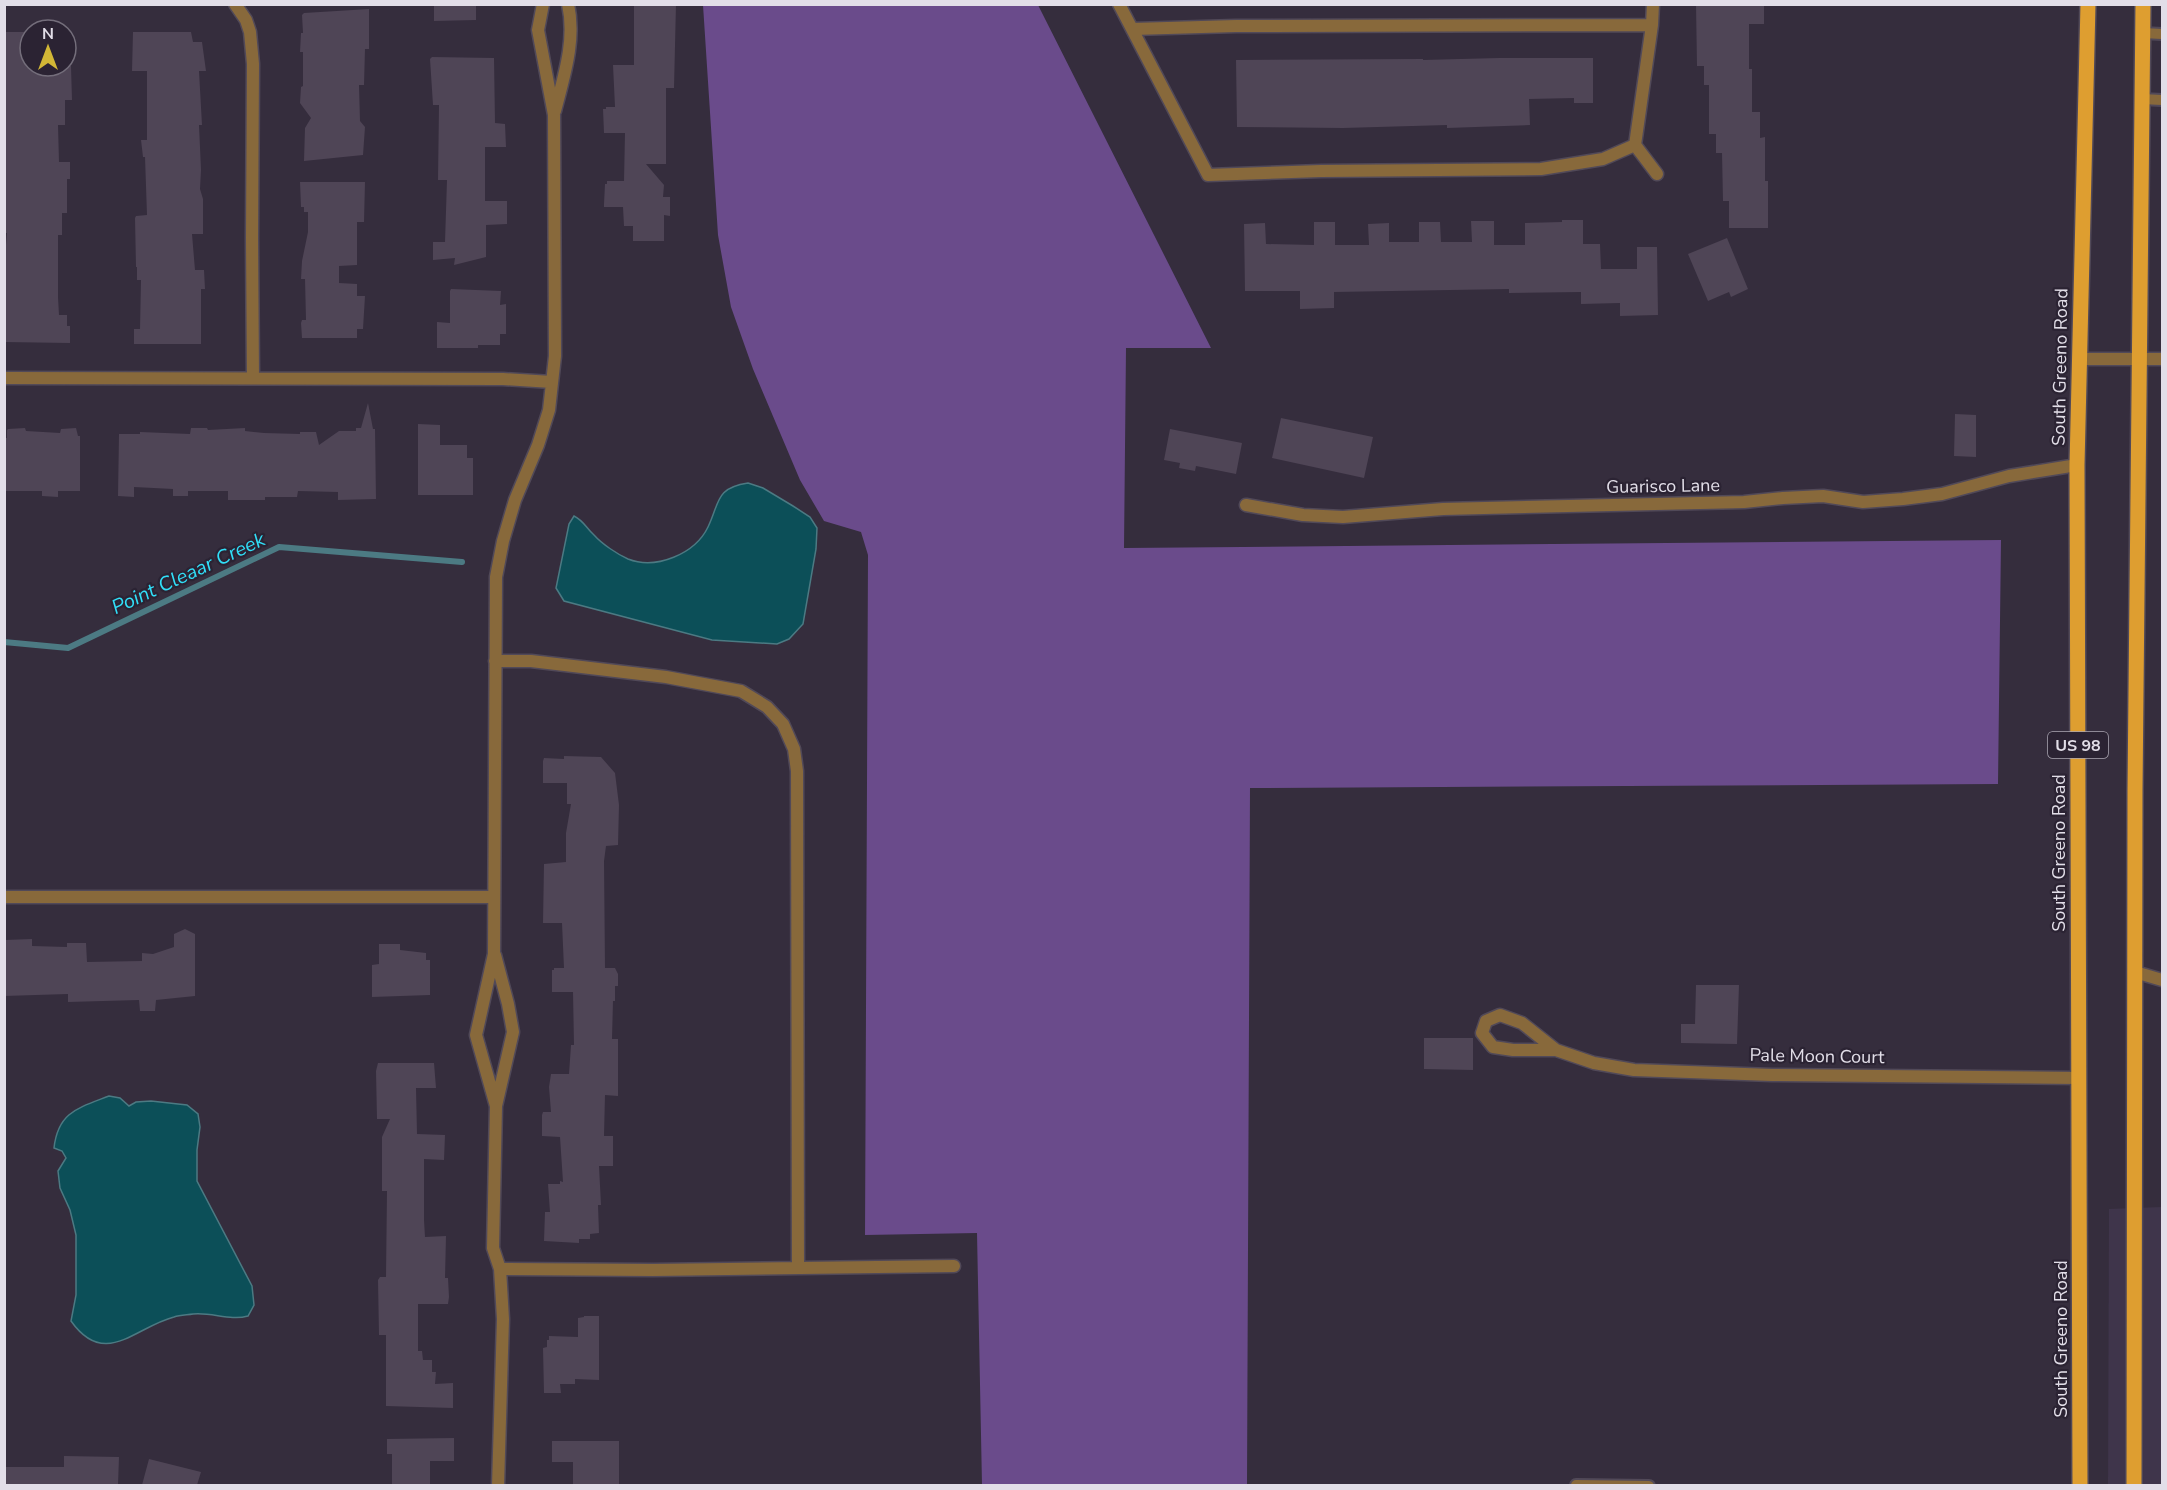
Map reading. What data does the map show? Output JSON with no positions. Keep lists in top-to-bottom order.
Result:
{
  "streets": {
    "main road": ["South Greeno Road", "US 98"],
    "street": ["Guarisco Lane", "Pale Moon Court"]
  },
  "crossings": [
    ["South Greeno Road", "Guarisco Lane"],
    ["South Greeno Road", "Pale Moon Court"]
  ],
  "water": ["Point Cleaar Creek"],
  "north": "top"
}
